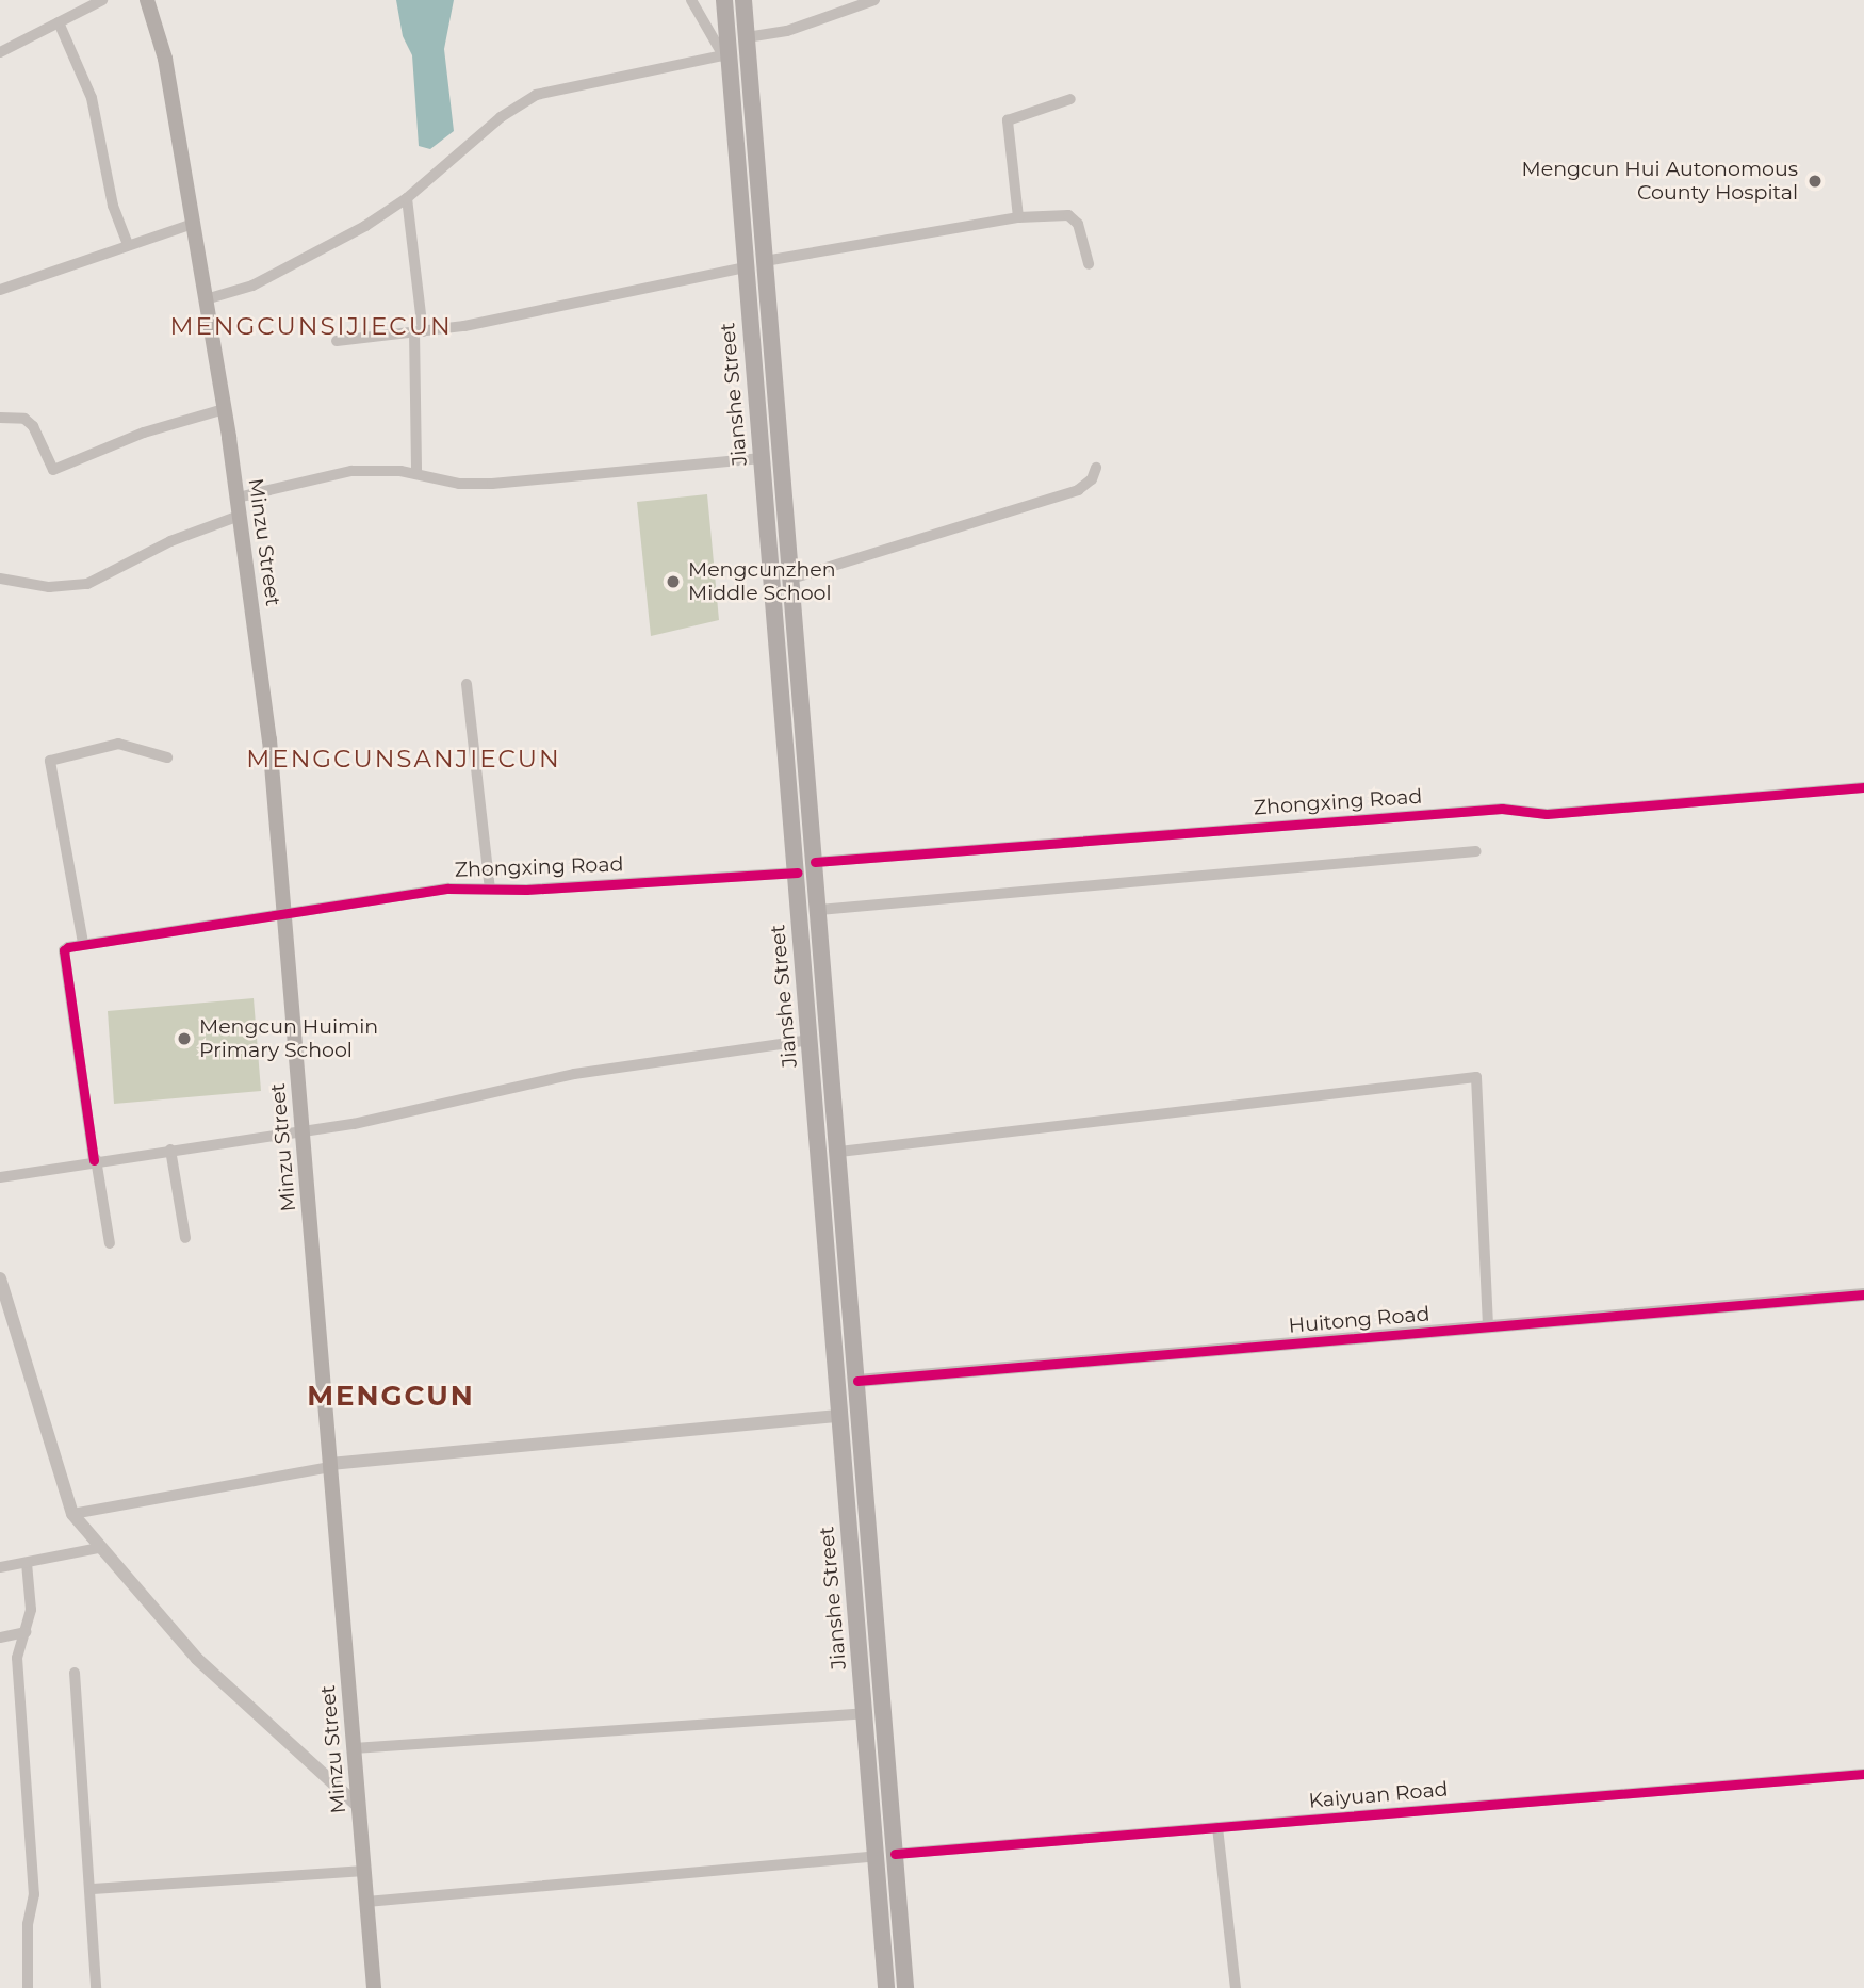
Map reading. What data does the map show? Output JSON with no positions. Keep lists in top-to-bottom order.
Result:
{
  "streets": {
    "main road": ["Jianshe Street", "Minzu Street"],
    "street": ["Zhongxing Road", "Huitong Road", "Kaiyuan Road"]
  },
  "crossings": [
    ["Jianshe Street", "Zhongxing Road"],
    ["Jianshe Street", "Huitong Road"],
    ["Jianshe Street", "Kaiyuan Road"],
    ["Minzu Street", "Zhongxing Road"]
  ],
  "districts": ["MENGCUNSIJIECUN", "MENGCUNSANJIECUN", "MENGCUN"],
  "places": ["Mengcun Hui Autonomous County Hospital", "Mengcunzhen Middle School", "Mengcun Huimin Primary School"]
}
